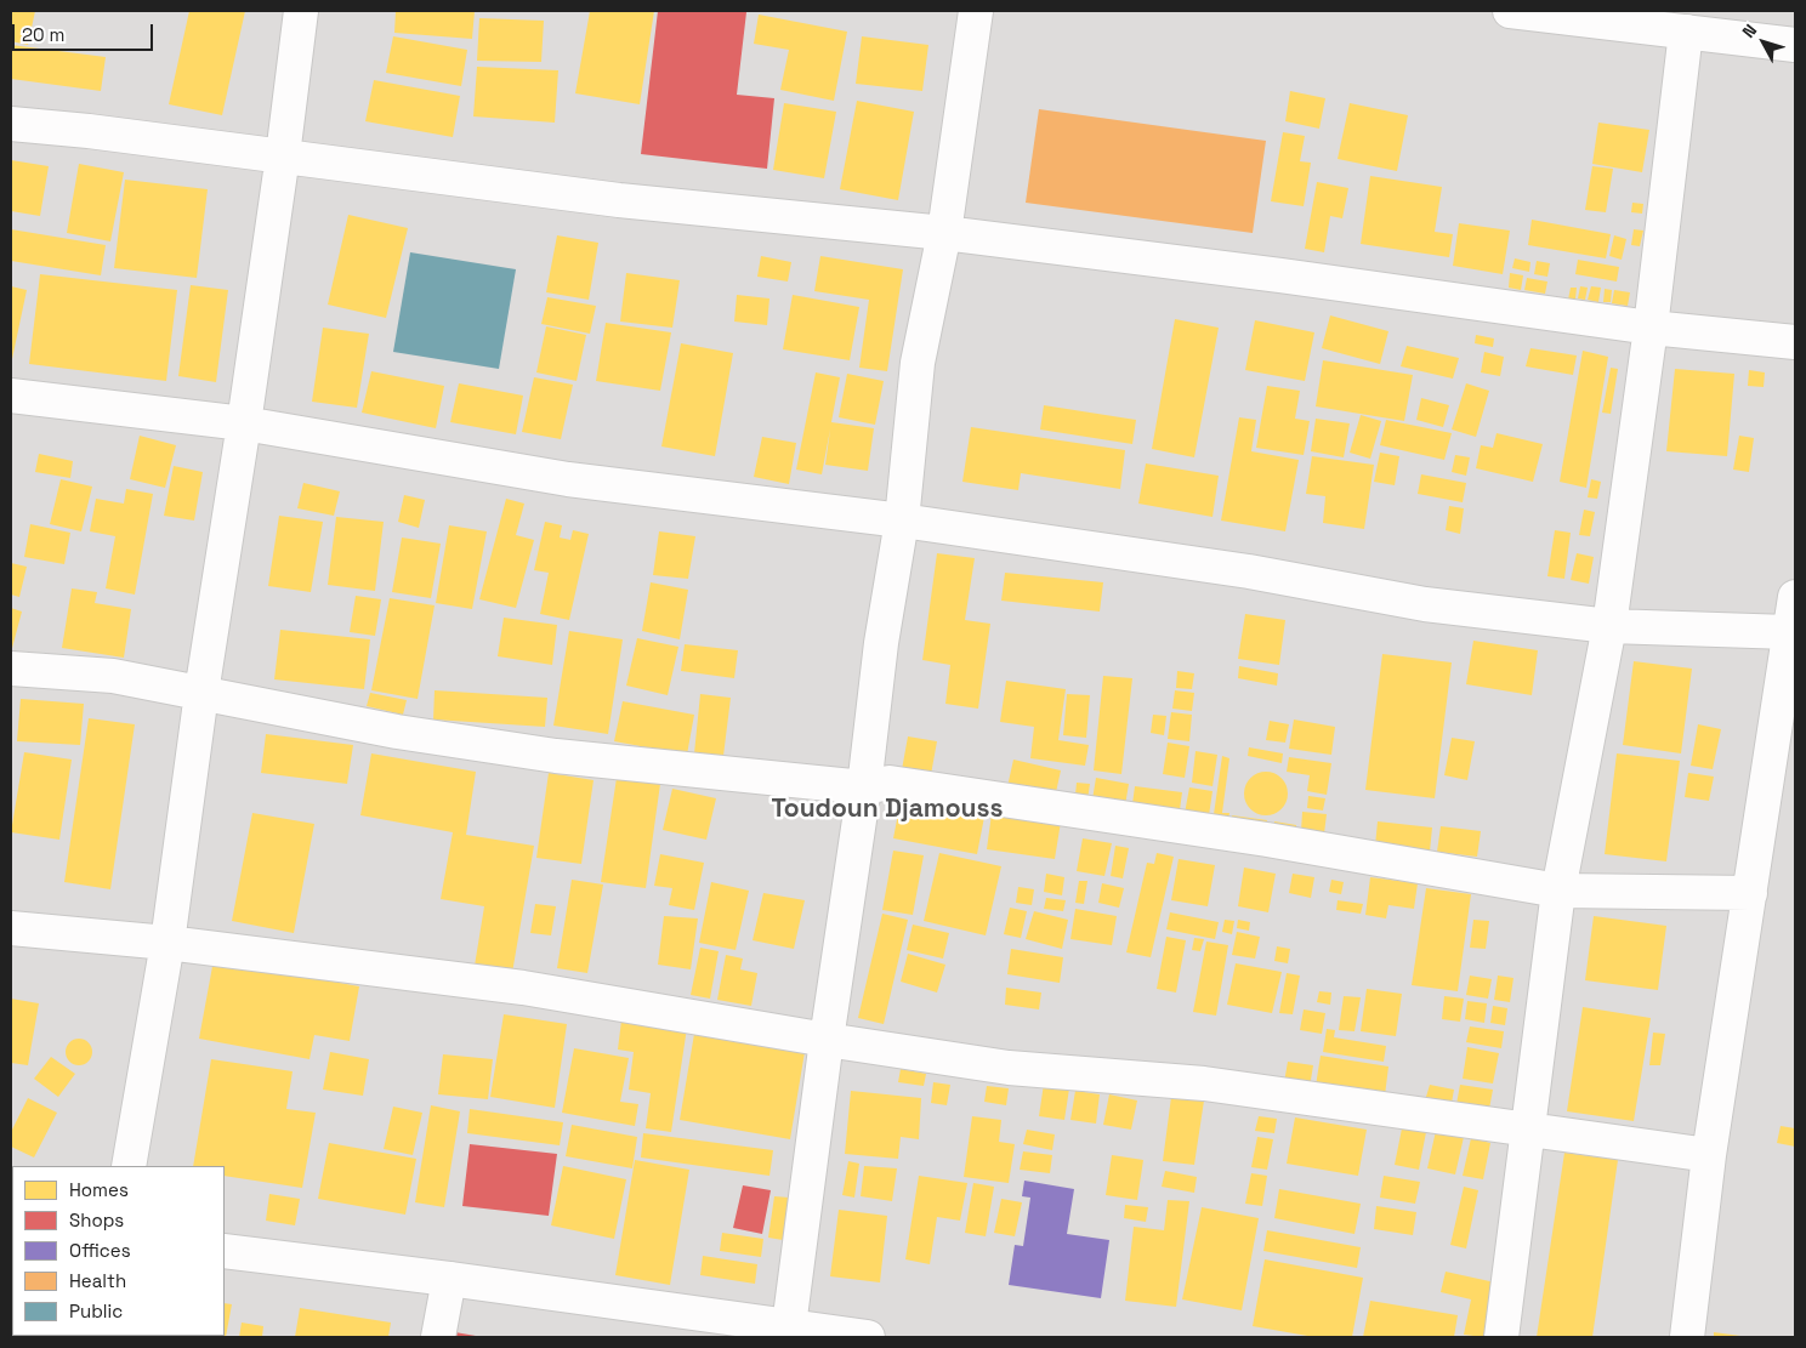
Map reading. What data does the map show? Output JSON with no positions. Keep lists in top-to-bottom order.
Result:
{
  "districts": ["Toudoun Djamouss"],
  "legend": [
    "Homes",
    "Shops",
    "Offices",
    "Health",
    "Public"
  ],
  "scale_bar": "20 m",
  "north": "top left"
}
